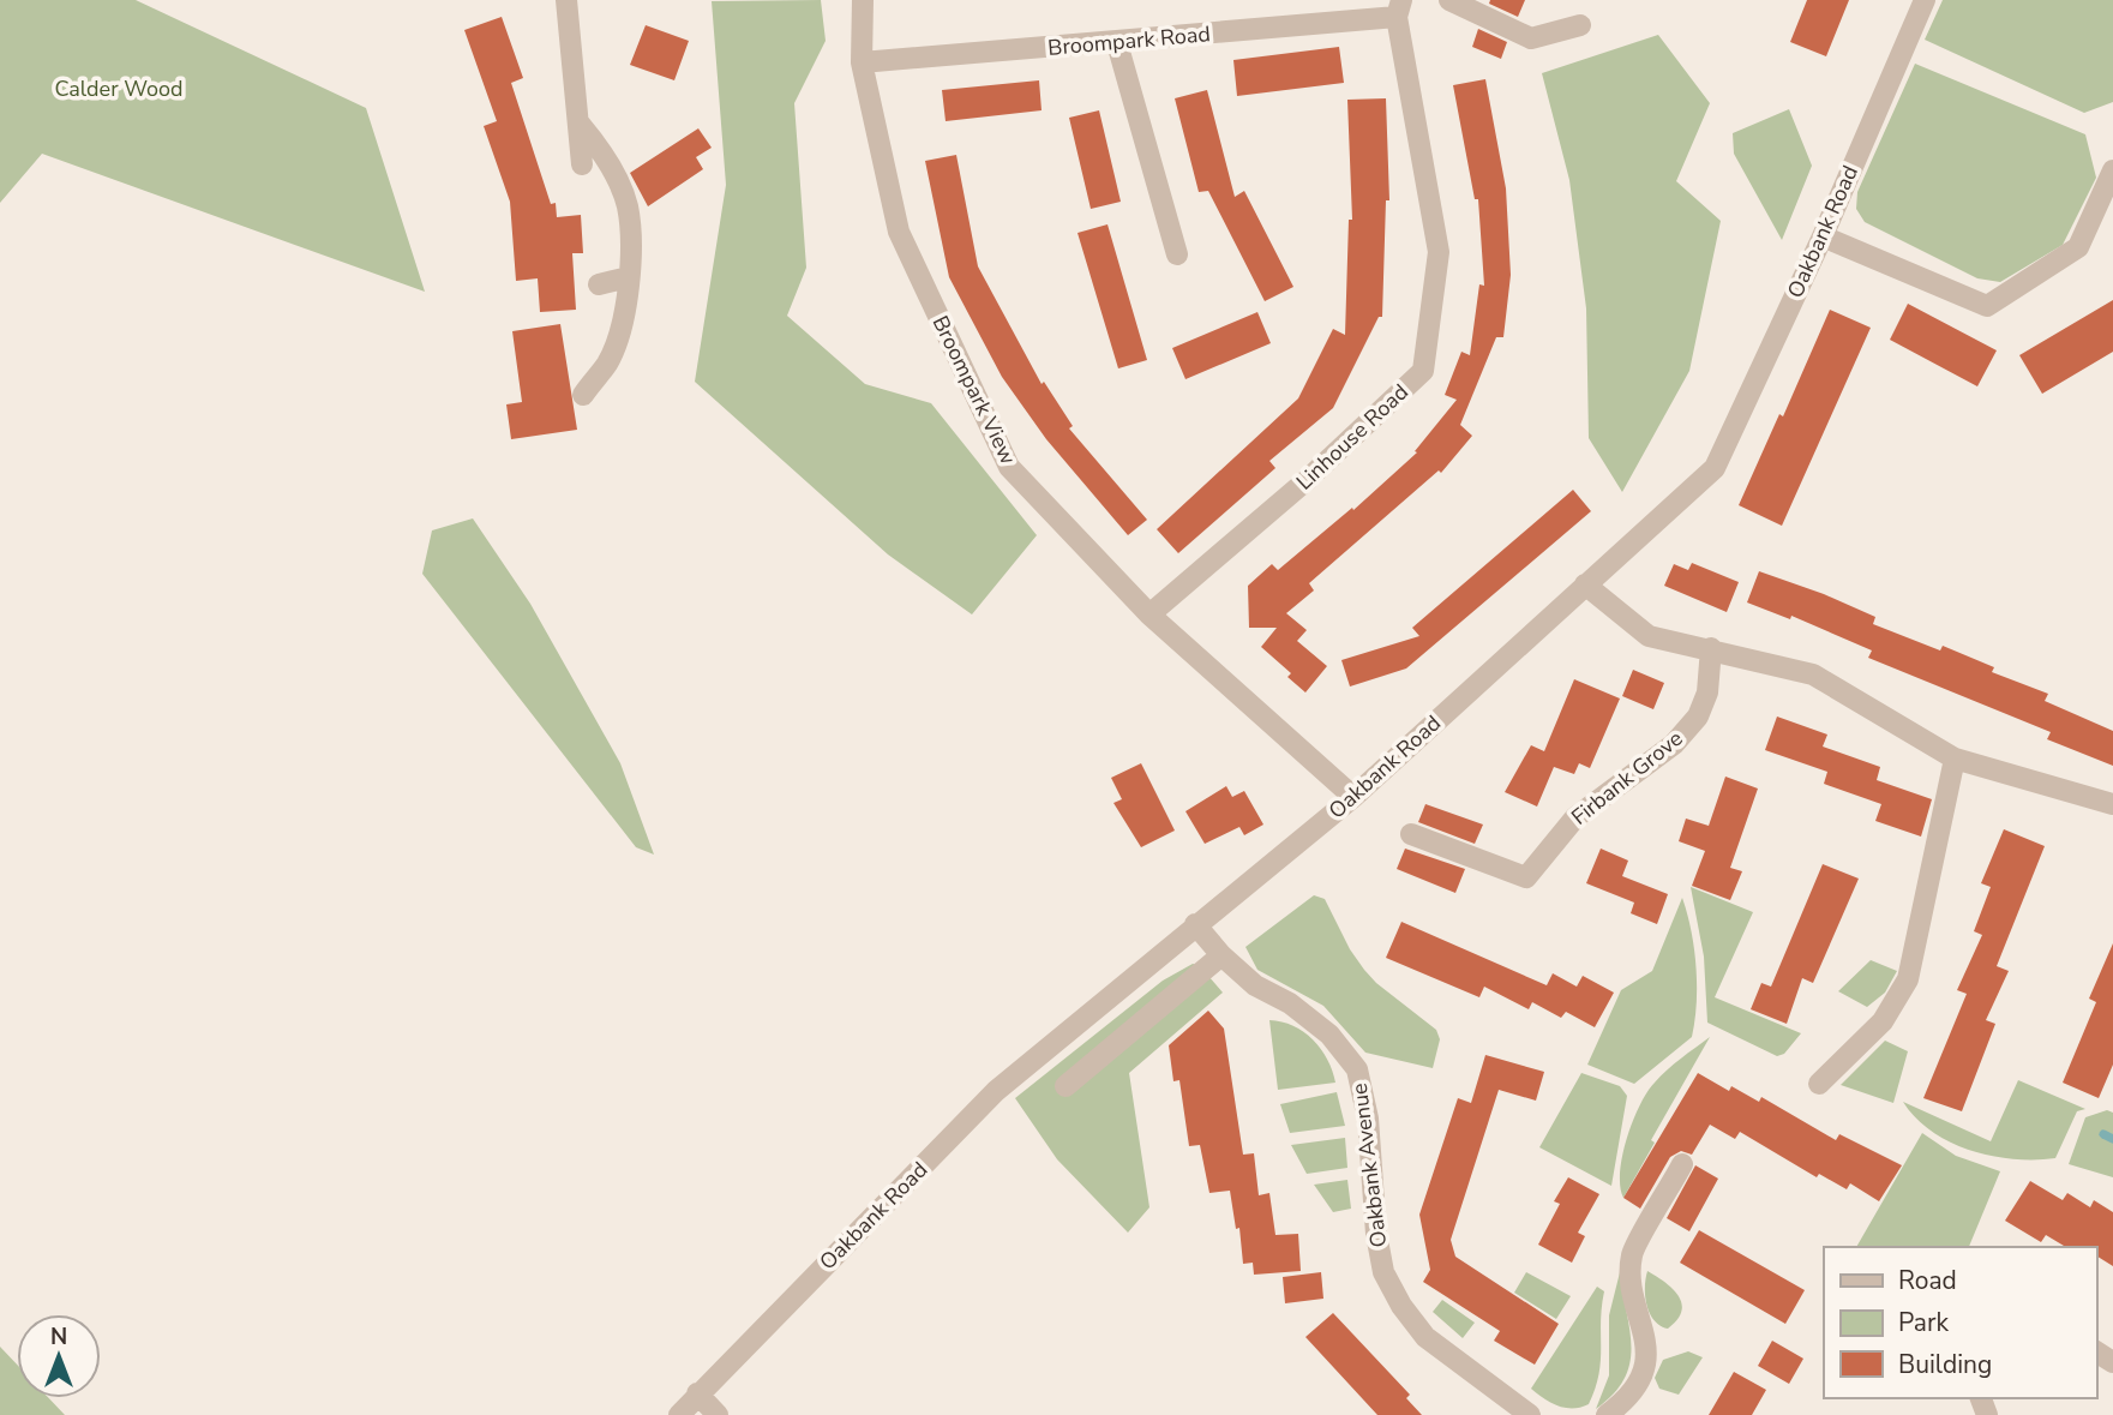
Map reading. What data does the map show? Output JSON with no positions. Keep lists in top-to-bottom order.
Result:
{
  "streets": {
    "street": [
      "Broompark Road",
      "Oakbank Road",
      "Broompark View",
      "Linhouse Road",
      "Firbank Grove",
      "Oakbank Avenue"
    ]
  },
  "crossings": [
    ["Broompark Road", "Broompark View"],
    ["Broompark Road", "Linhouse Road"],
    ["Oakbank Road", "Broompark View"],
    ["Oakbank Road", "Oakbank Avenue"],
    ["Broompark View", "Linhouse Road"]
  ],
  "parks": ["Calder Wood"],
  "legend": ["Road", "Park", "Building"],
  "north": "top"
}
